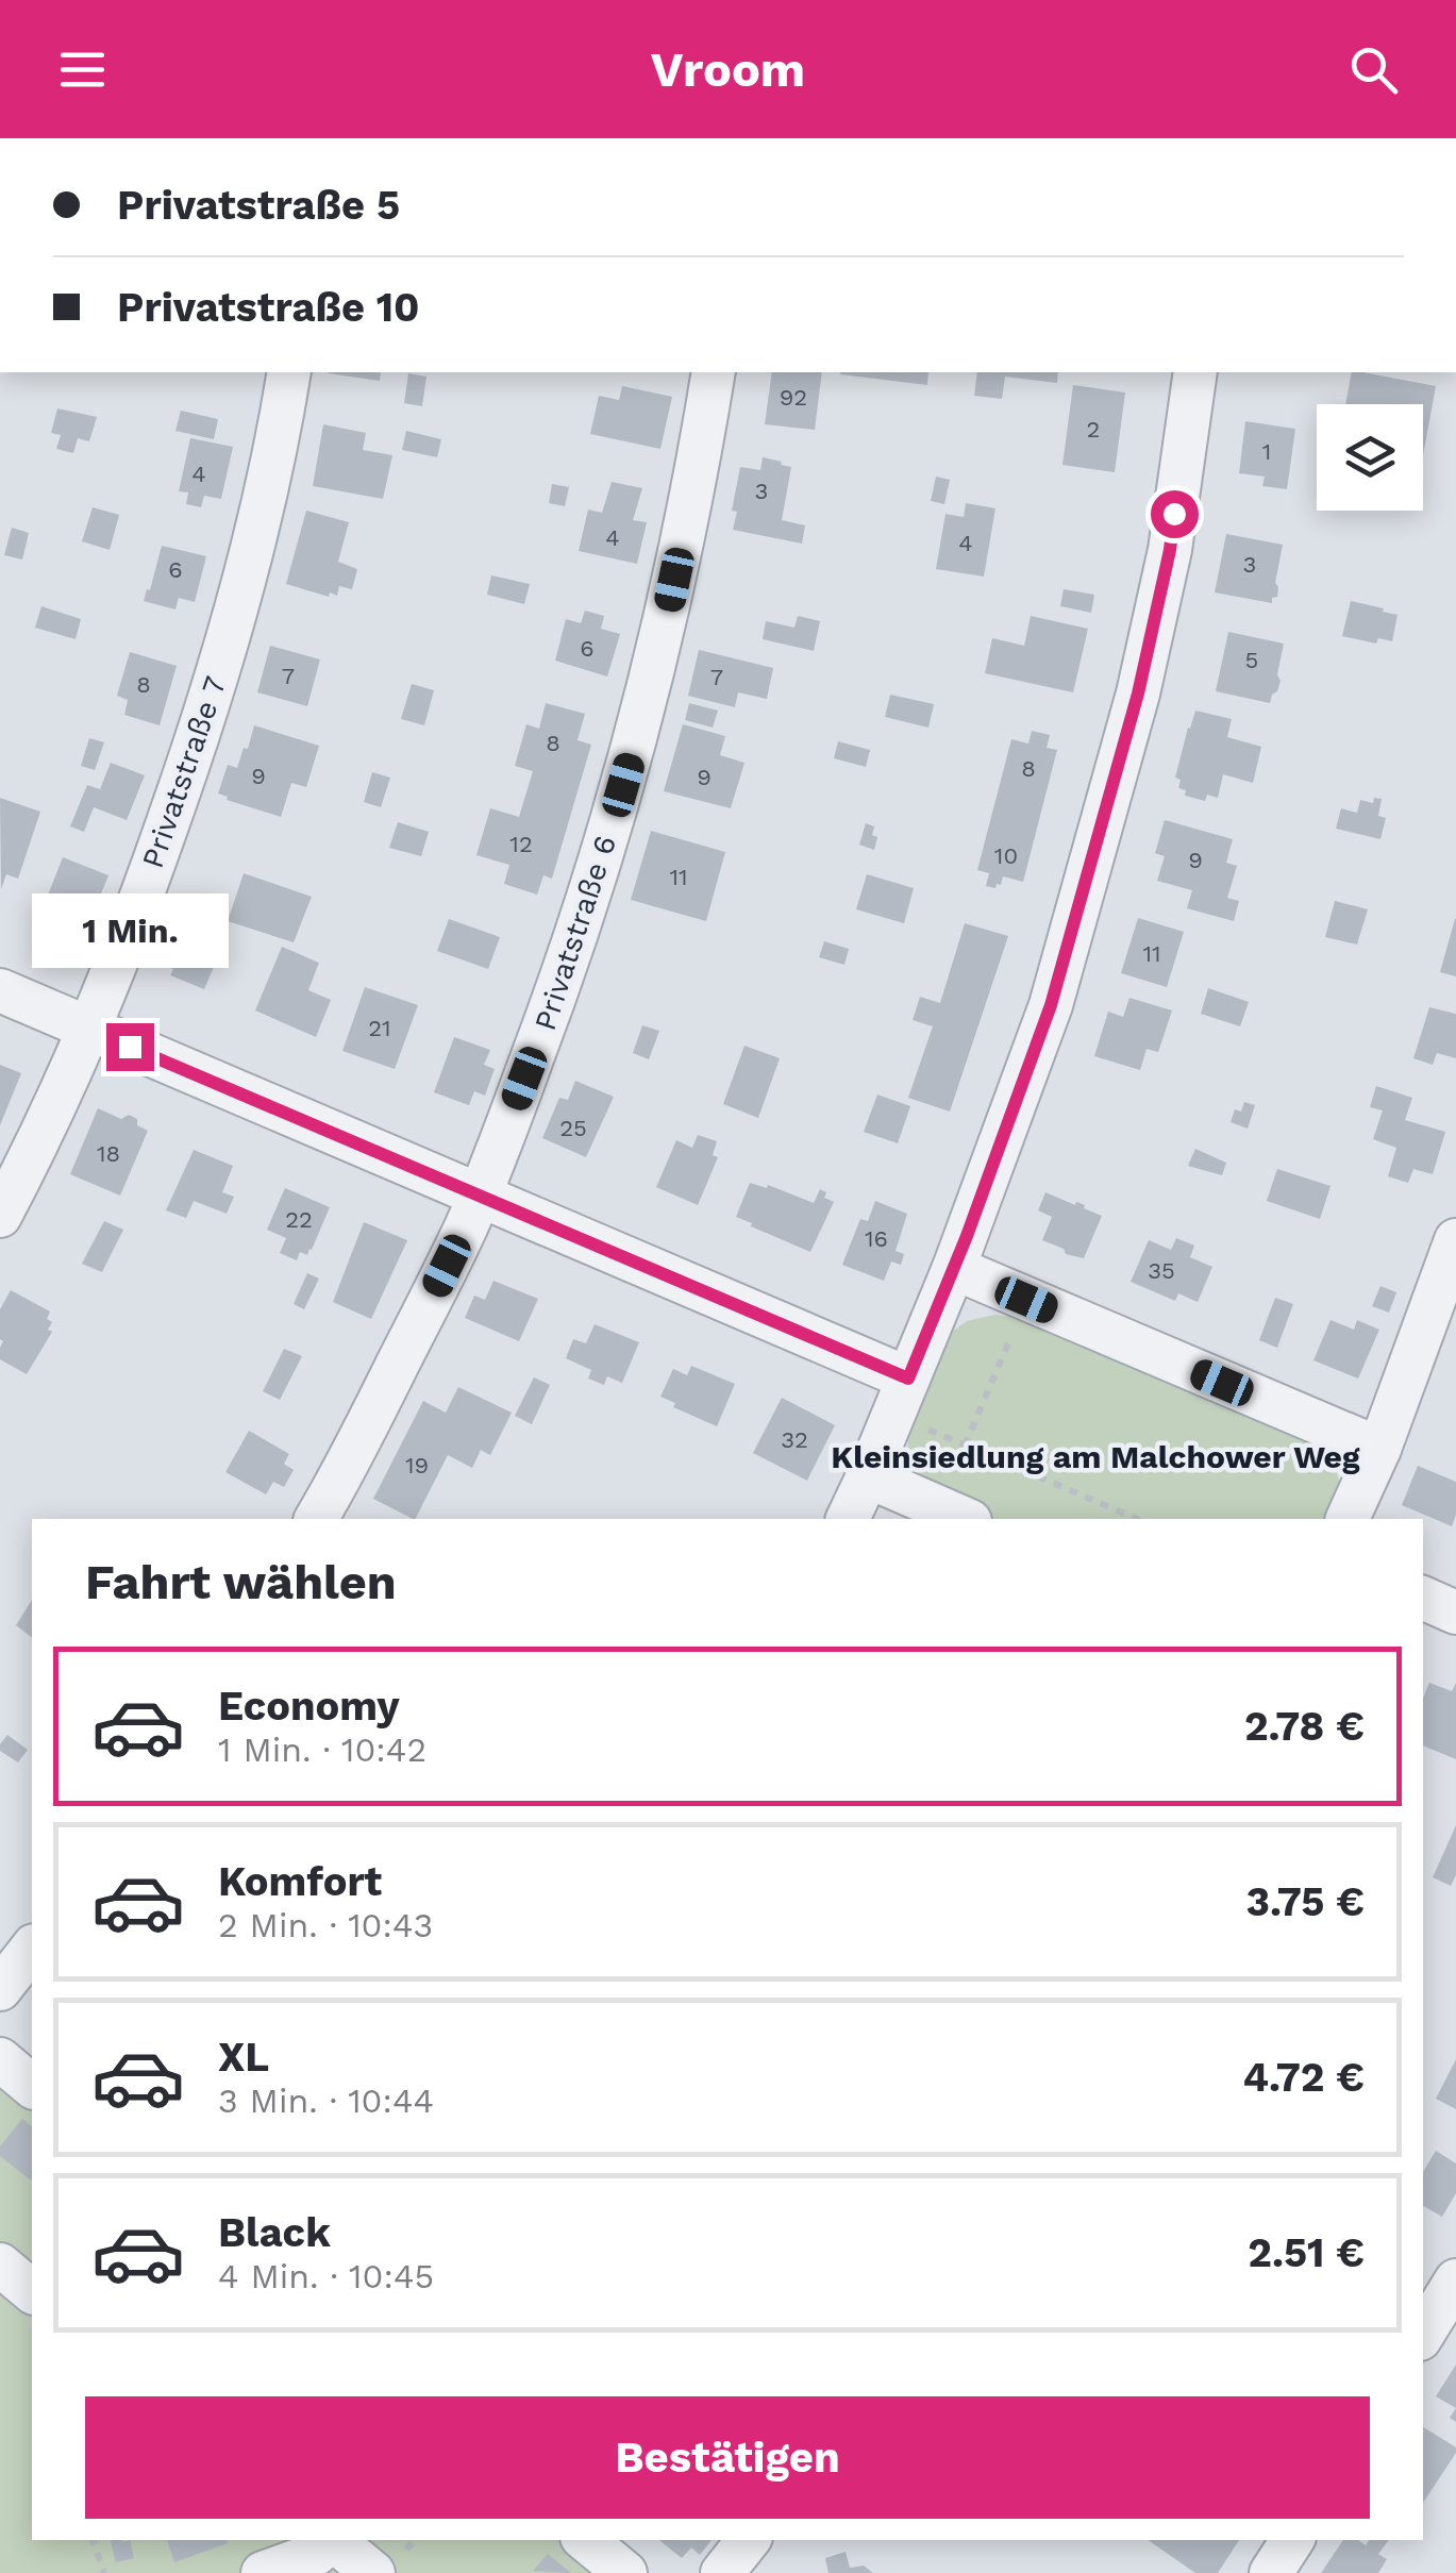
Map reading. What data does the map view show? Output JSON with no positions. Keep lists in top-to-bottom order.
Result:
{
  "streets": {
    "street": ["Privatstraße 7", "Privatstraße 6"]
  },
  "districts": ["Kleinsiedlung am Malchower Weg"],
  "house_numbers": [
    "92",
    "2",
    "1",
    "4",
    "3",
    "4",
    "4",
    "3",
    "6",
    "6",
    "5",
    "7",
    "7",
    "8",
    "8",
    "8",
    "9",
    "9",
    "12",
    "10",
    "9",
    "11",
    "11",
    "21",
    "25",
    "18",
    "22",
    "16",
    "35",
    "32",
    "19"
  ],
  "page": {
    "header": "Vroom",
    "banner": ["Privatstraße 5", "Privatstraße 10"],
    "bubble": "1 Min.",
    "heading": "Fahrt wählen",
    "list": [
      {
        "name": "Economy",
        "note": "1 Min. · 10:42",
        "value": "2.78 €"
      },
      {
        "name": "Komfort",
        "note": "2 Min. · 10:43",
        "value": "3.75 €"
      },
      {
        "name": "XL",
        "note": "3 Min. · 10:44",
        "value": "4.72 €"
      },
      {
        "name": "Black",
        "note": "4 Min. · 10:45",
        "value": "2.51 €"
      }
    ],
    "buttons": "Bestätigen"
  }
}
